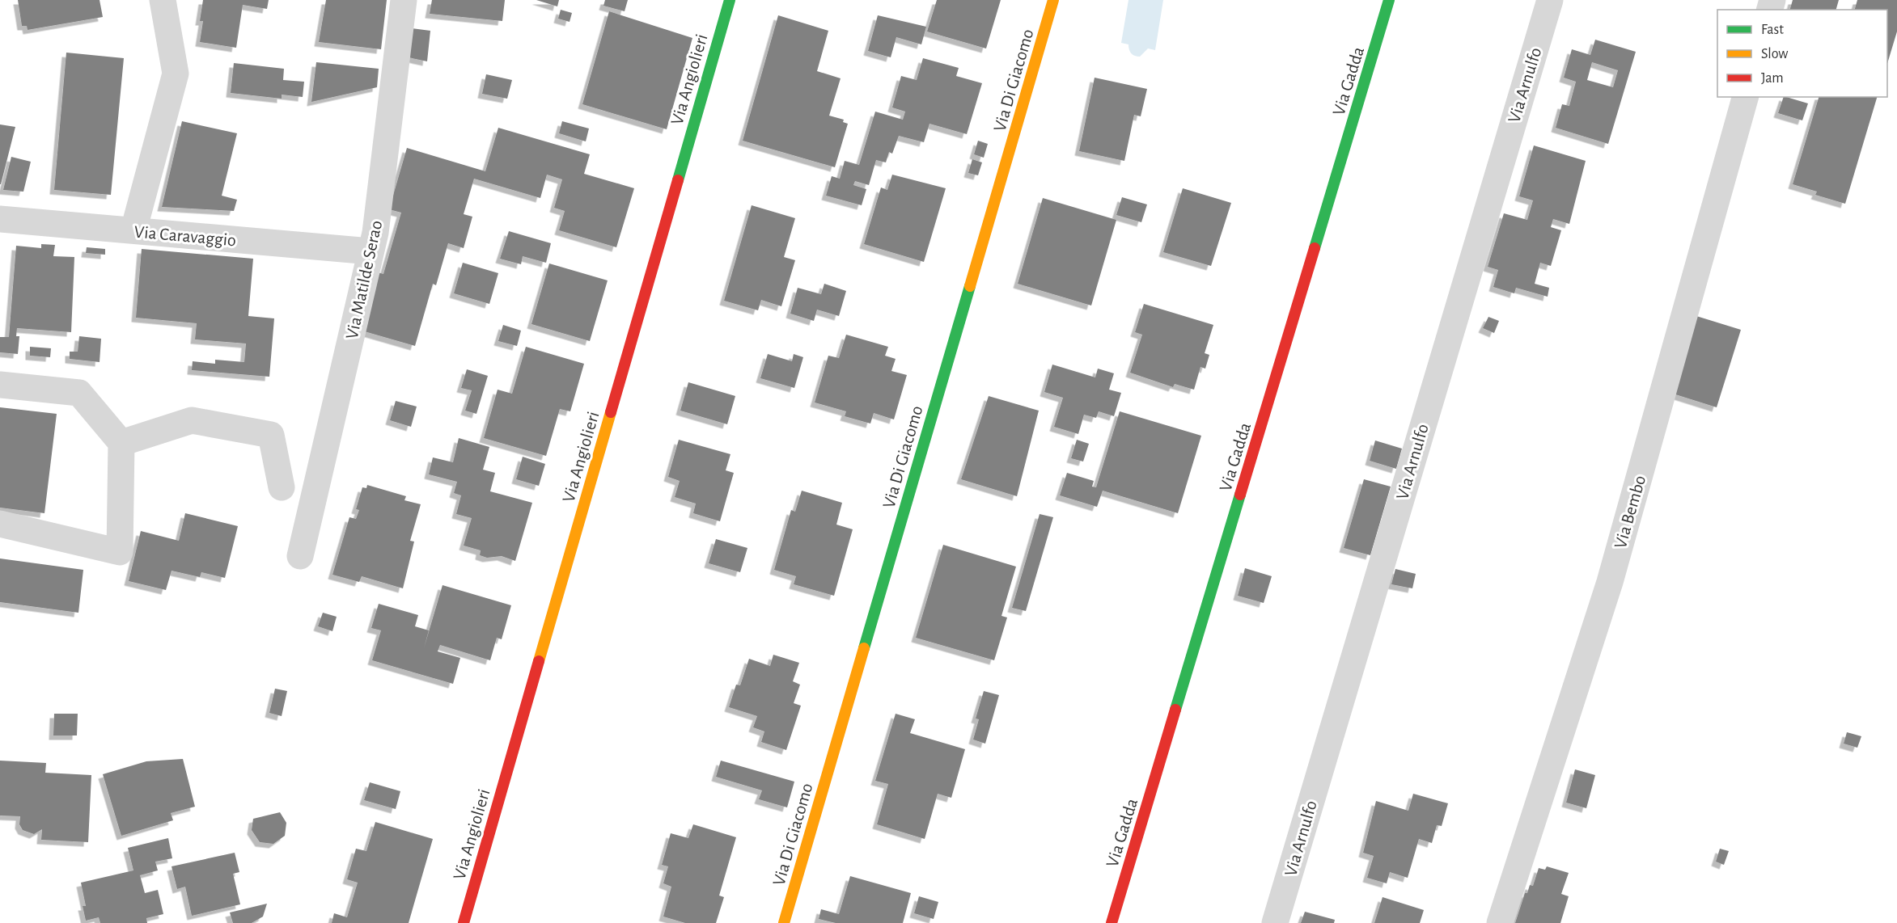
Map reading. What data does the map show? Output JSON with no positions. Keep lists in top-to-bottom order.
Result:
{
  "streets": {
    "street": [
      "Via Angiolieri",
      "Via Di Giacomo",
      "Via Gadda",
      "Via Arnulfo",
      "Via Caravaggio",
      "Via Matilde Serao",
      "Via Bembo"
    ]
  },
  "crossings": [
    ["Via Caravaggio", "Via Matilde Serao"]
  ],
  "legend": ["Fast", "Slow", "Jam"]
}
